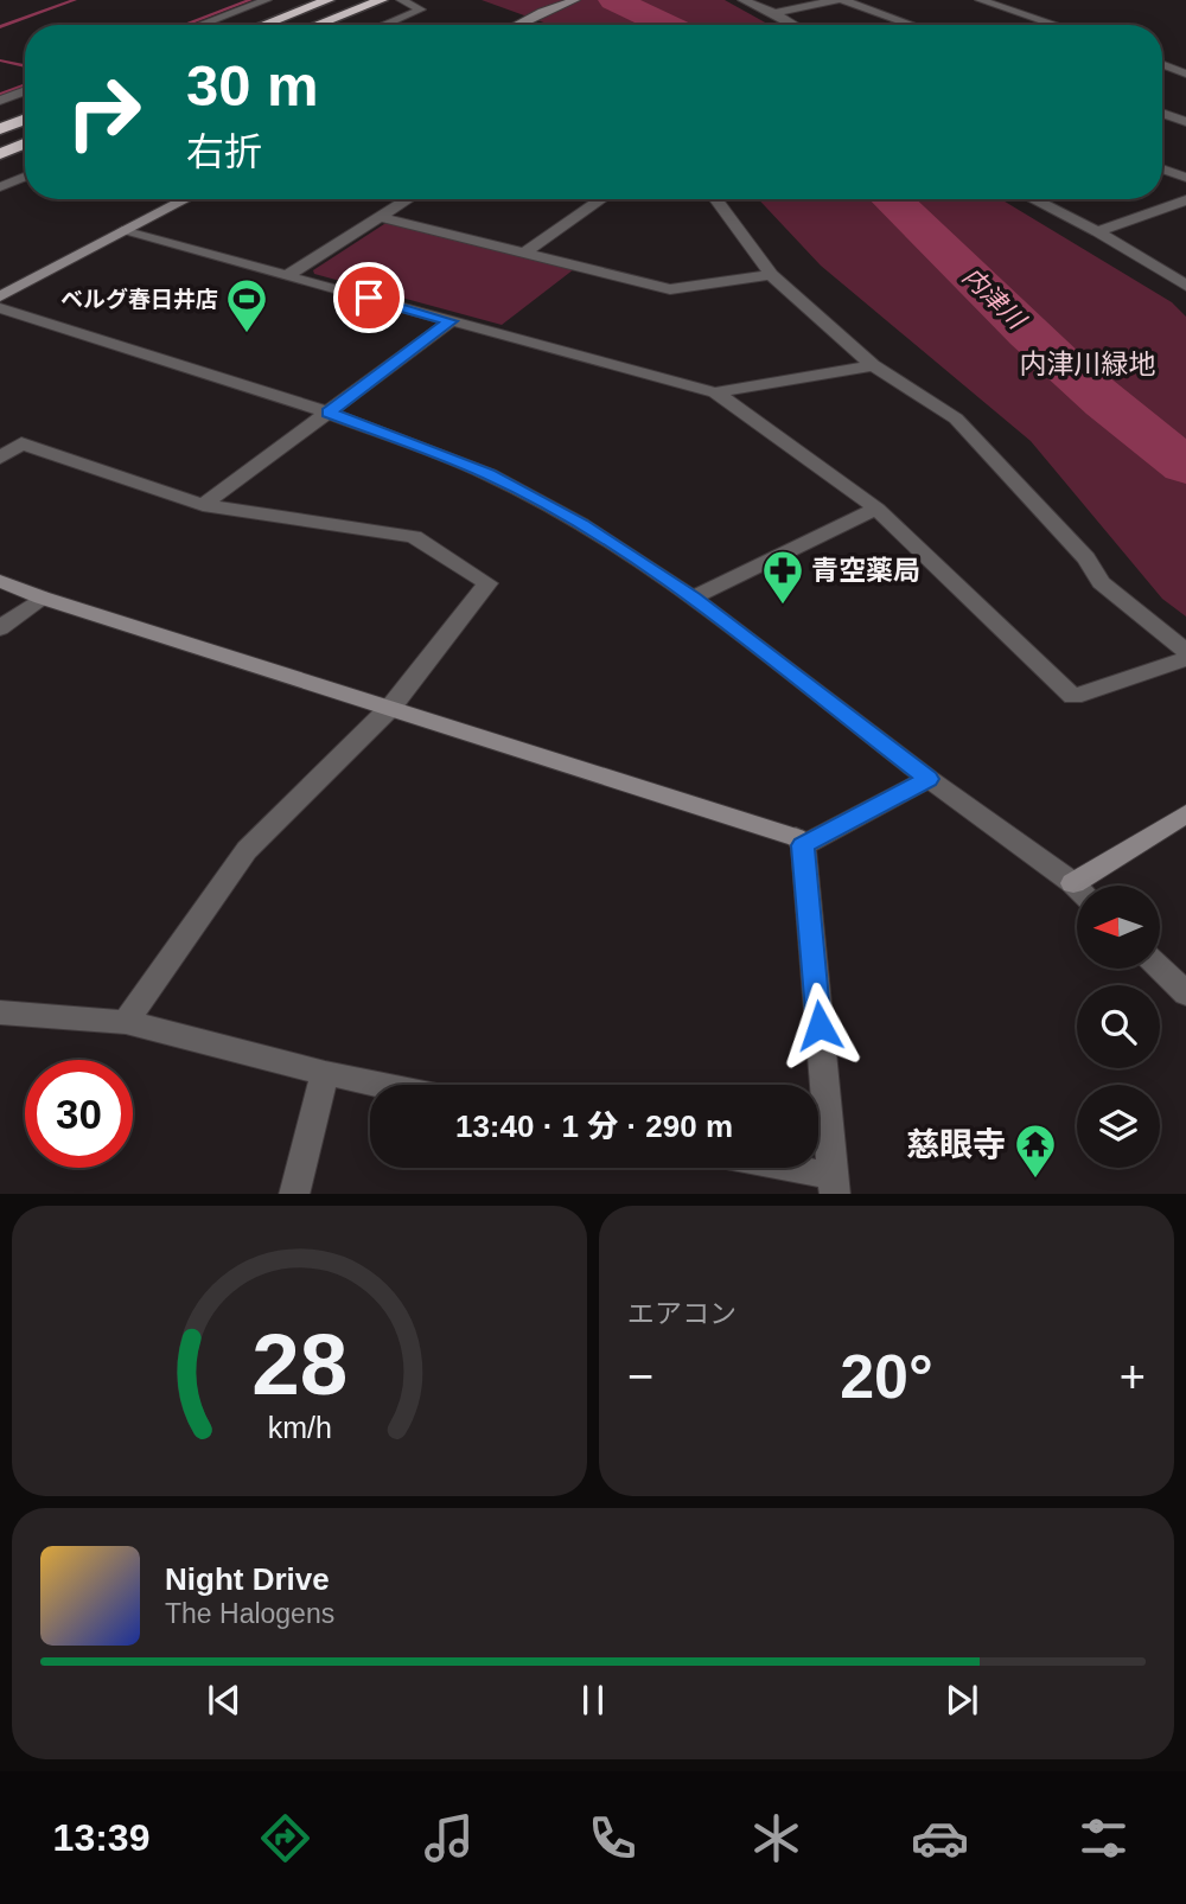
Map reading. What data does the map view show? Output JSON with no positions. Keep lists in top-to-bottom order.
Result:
{
  "water": ["内津川"],
  "parks": ["内津川緑地"],
  "places": {
    "sports": ["ベルグ春日井店"],
    "pharmacy": ["青空薬局"],
    "temple": ["慈眼寺"]
  },
  "north": "left",
  "page": {
    "turn": ["30 m", "右折"],
    "limit": "30",
    "trip": "13:40 · 1 分 · 290 m",
    "tile": "エアコン",
    "heat": ["−", "20°", "+"],
    "song": ["Night Drive", "The Halogens"],
    "tabs": "13:39",
    "gauge": ["28", "km/h"]
  }
}
